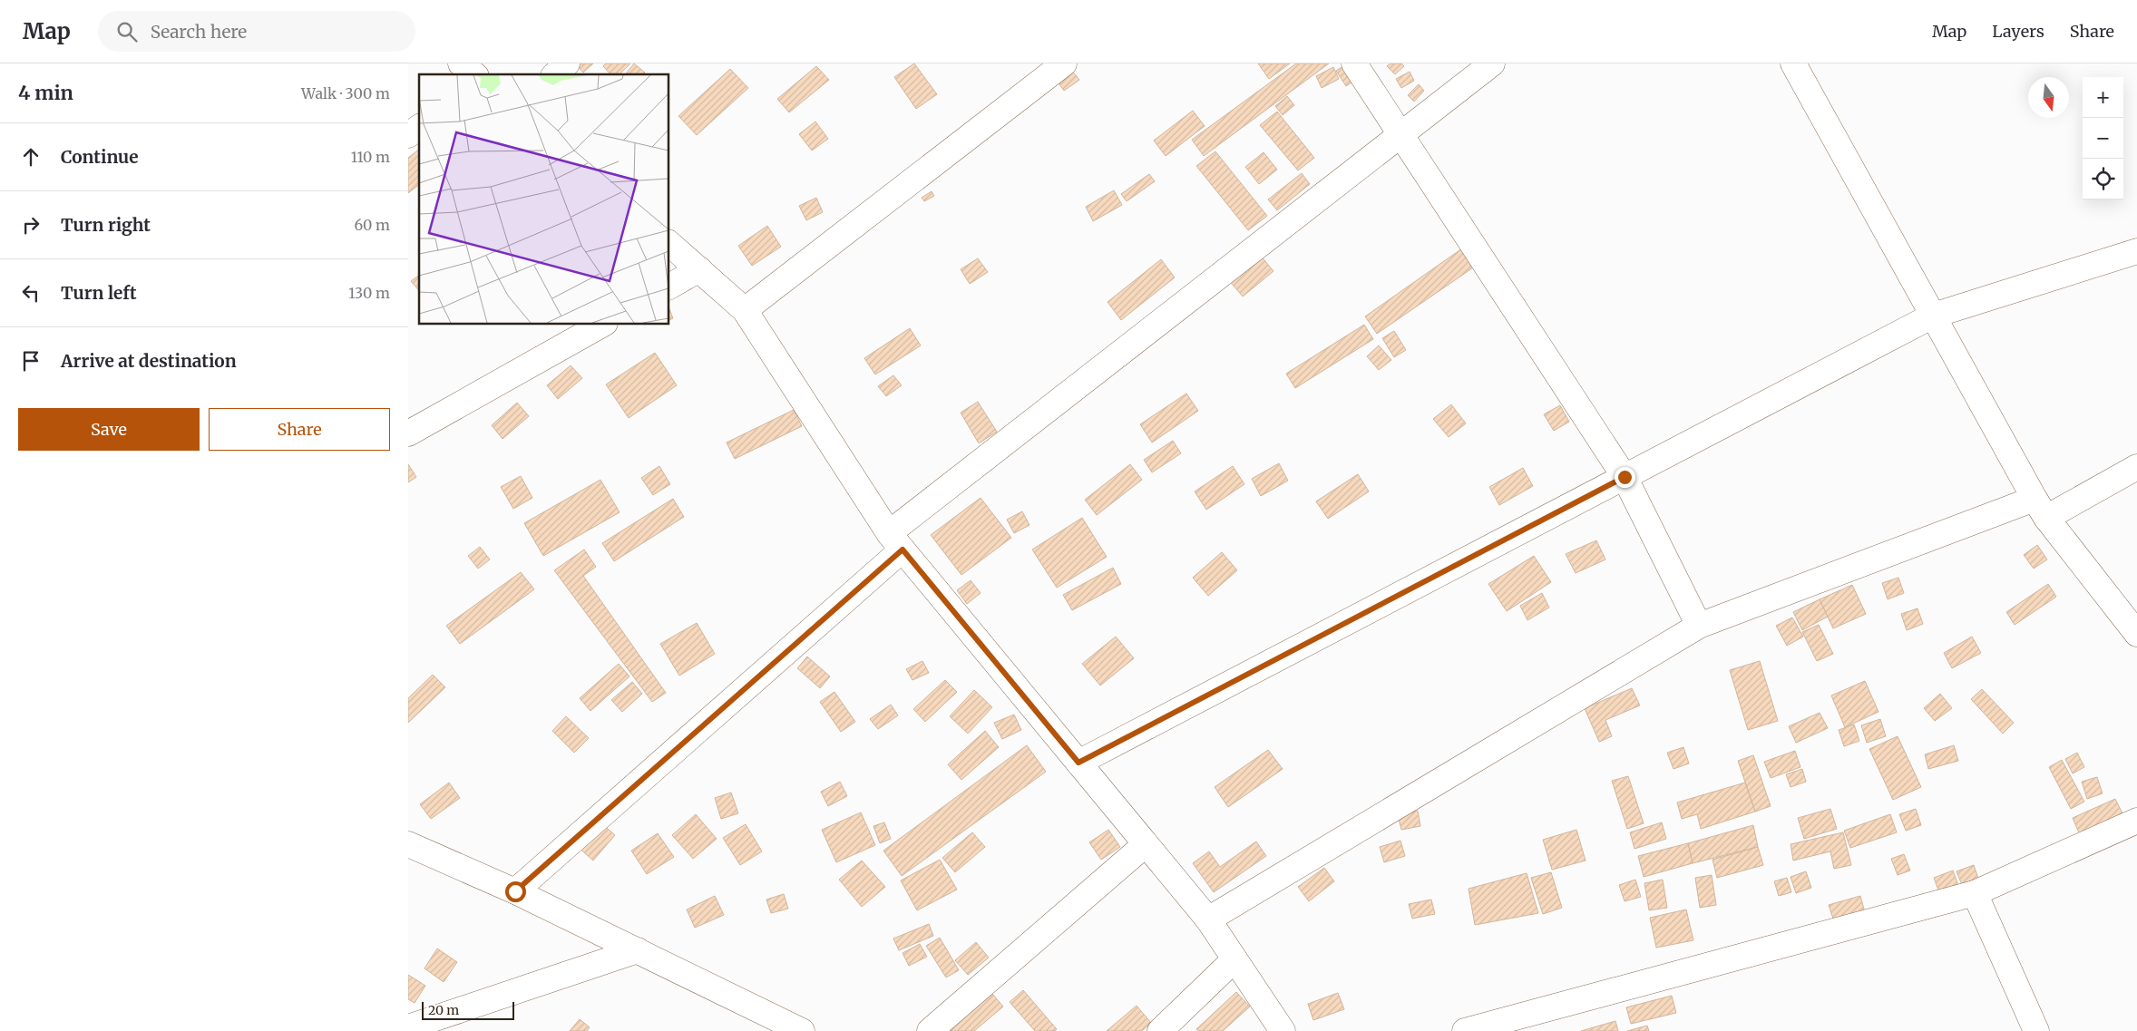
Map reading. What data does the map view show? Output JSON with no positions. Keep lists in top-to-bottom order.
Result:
{
  "scale_bar": "20 m",
  "north": "bottom",
  "page": {
    "header": "Map",
    "search": "Search here",
    "nav": ["Map", "Layers", "Share"],
    "heading": ["4 min", "Walk · 300 m"],
    "map_buttons": ["+", "−"],
    "list": [
      ["Continue", "110 m"],
      ["Turn right", "60 m"],
      ["Turn left", "130 m"],
      "Arrive at destination"
    ],
    "buttons": ["Save", "Share"],
    "scale": "20 m"
  }
}
